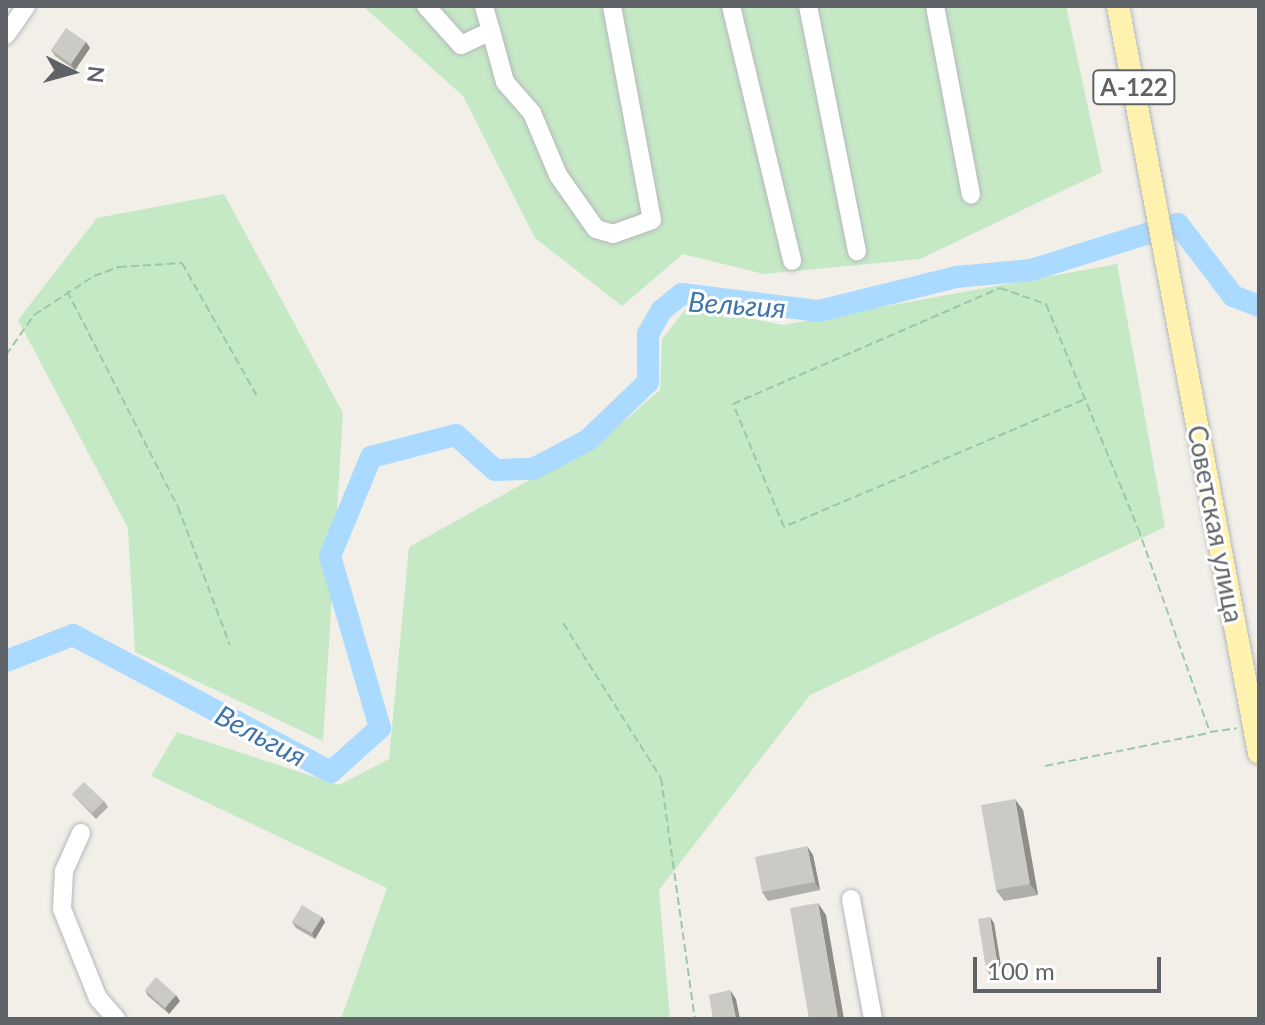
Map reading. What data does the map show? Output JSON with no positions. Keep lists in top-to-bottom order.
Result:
{
  "streets": {
    "main road": ["А-122", "Советская улица"]
  },
  "water": ["Вельгия"],
  "scale_bar": "100 m",
  "north": "right"
}
